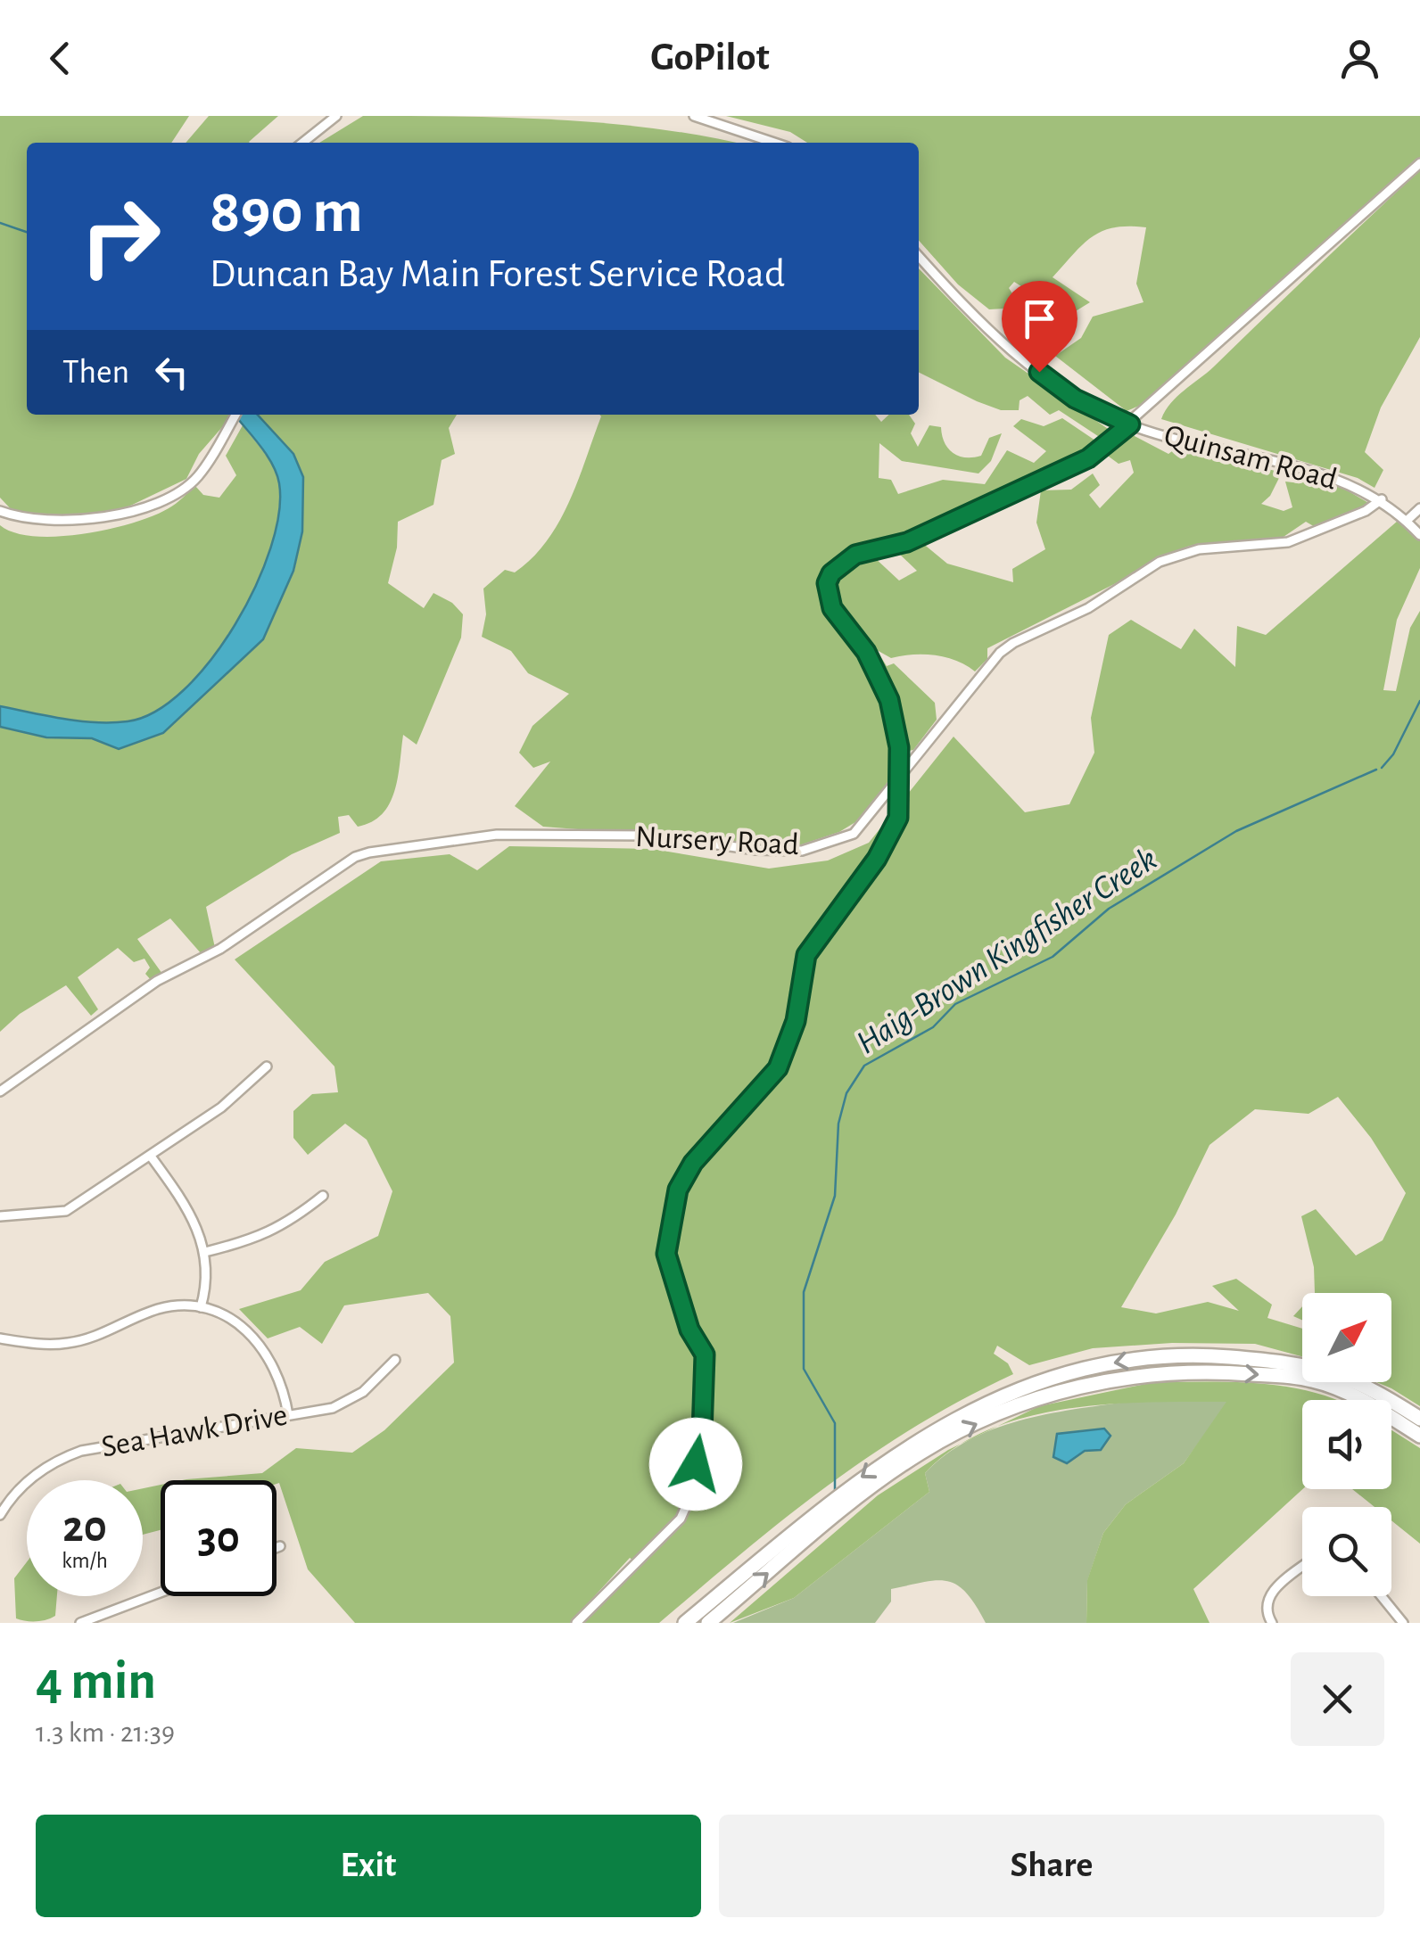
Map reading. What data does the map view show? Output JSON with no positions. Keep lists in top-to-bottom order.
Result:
{
  "streets": {
    "street": ["Quinsam Road", "Nursery Road", "Sea Hawk Drive"]
  },
  "crossings": [
    ["Quinsam Road", "Nursery Road"]
  ],
  "water": ["Haig-Brown Kingfisher Creek"],
  "north": "top right",
  "page": {
    "header": "GoPilot",
    "turn": ["890 m", "Duncan Bay Main Forest Service Road"],
    "then": "Then",
    "speed": "20 km/h",
    "limit": "30",
    "heading": ["4 min", "1.3 km · 21:39"],
    "buttons": ["Exit", "Share"]
  }
}
